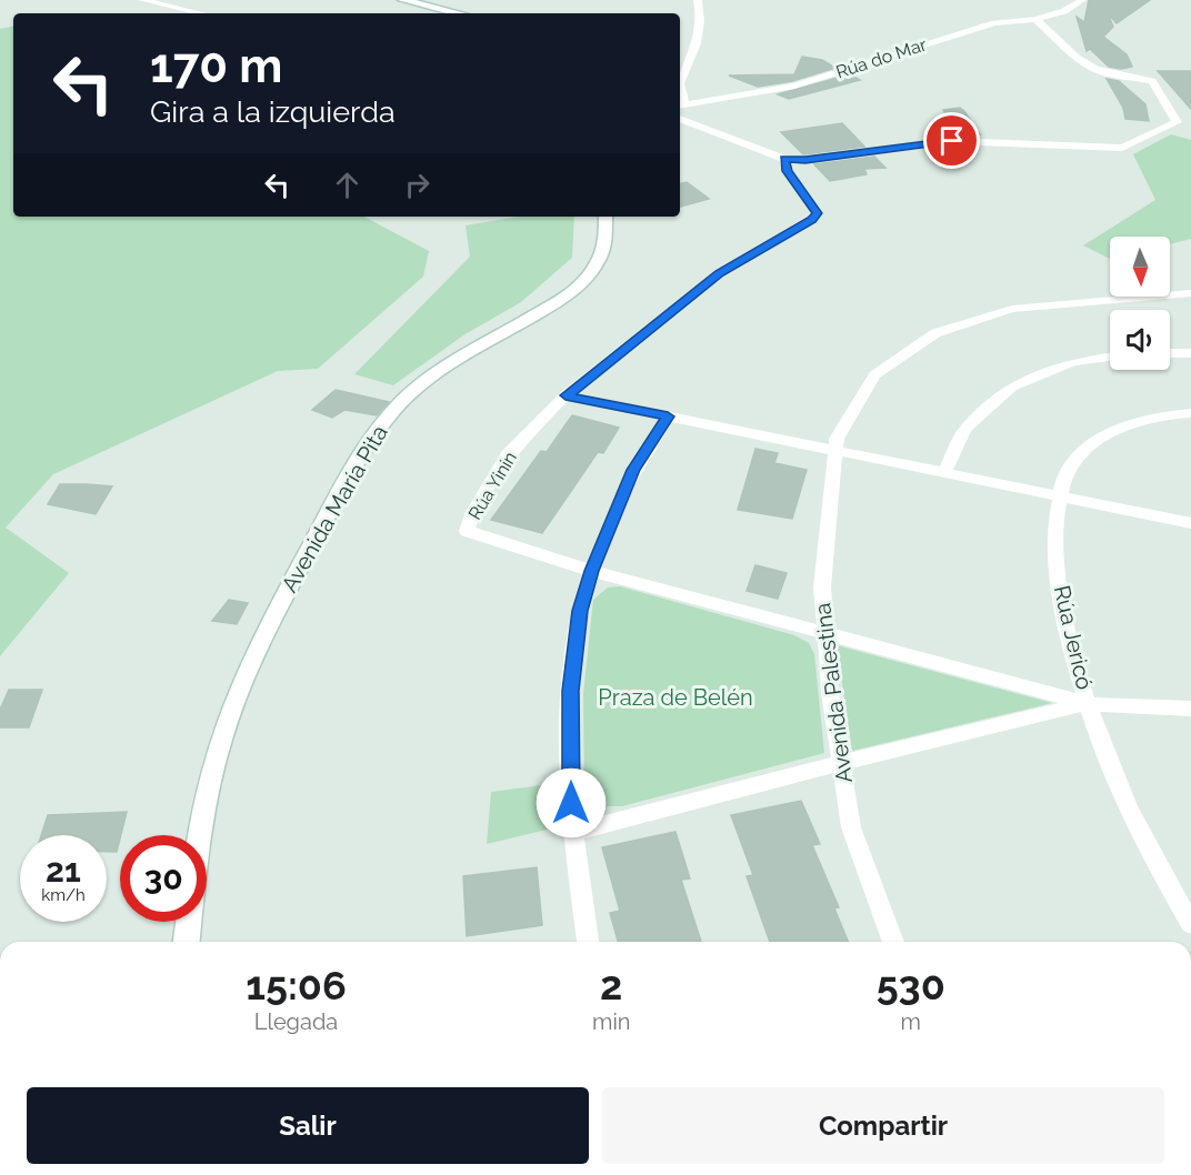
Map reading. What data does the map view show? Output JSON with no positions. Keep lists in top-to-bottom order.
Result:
{
  "streets": {
    "main road": ["Avenida María Pita"],
    "street": [
      "Rúa do Mar",
      "Rúa Yinin",
      "Rúa Jericó",
      "Avenida Palestina"
    ]
  },
  "parks": ["Praza de Belén"],
  "north": "bottom",
  "page": {
    "turn": ["170 m", "Gira a la izquierda"],
    "speed": "21 km/h",
    "limit": "30",
    "eta": [
      "15:06",
      "Llegada",
      "2",
      "min",
      "530",
      "m"
    ],
    "buttons": ["Salir", "Compartir"]
  }
}
